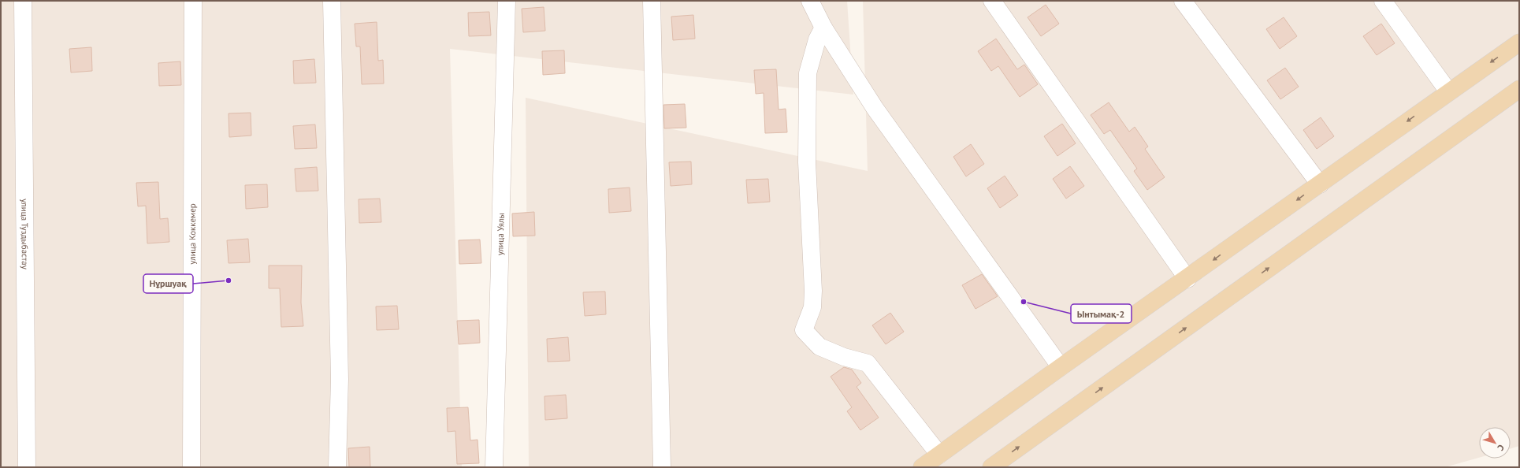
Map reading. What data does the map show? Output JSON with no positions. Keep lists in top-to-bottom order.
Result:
{
  "streets": {
    "street": ["улица Туздыбастау", "улица Коккемер", "улица Уялы"]
  },
  "places": ["Нұршуақ", "Ынтымақ-2"],
  "north": "bottom right"
}
